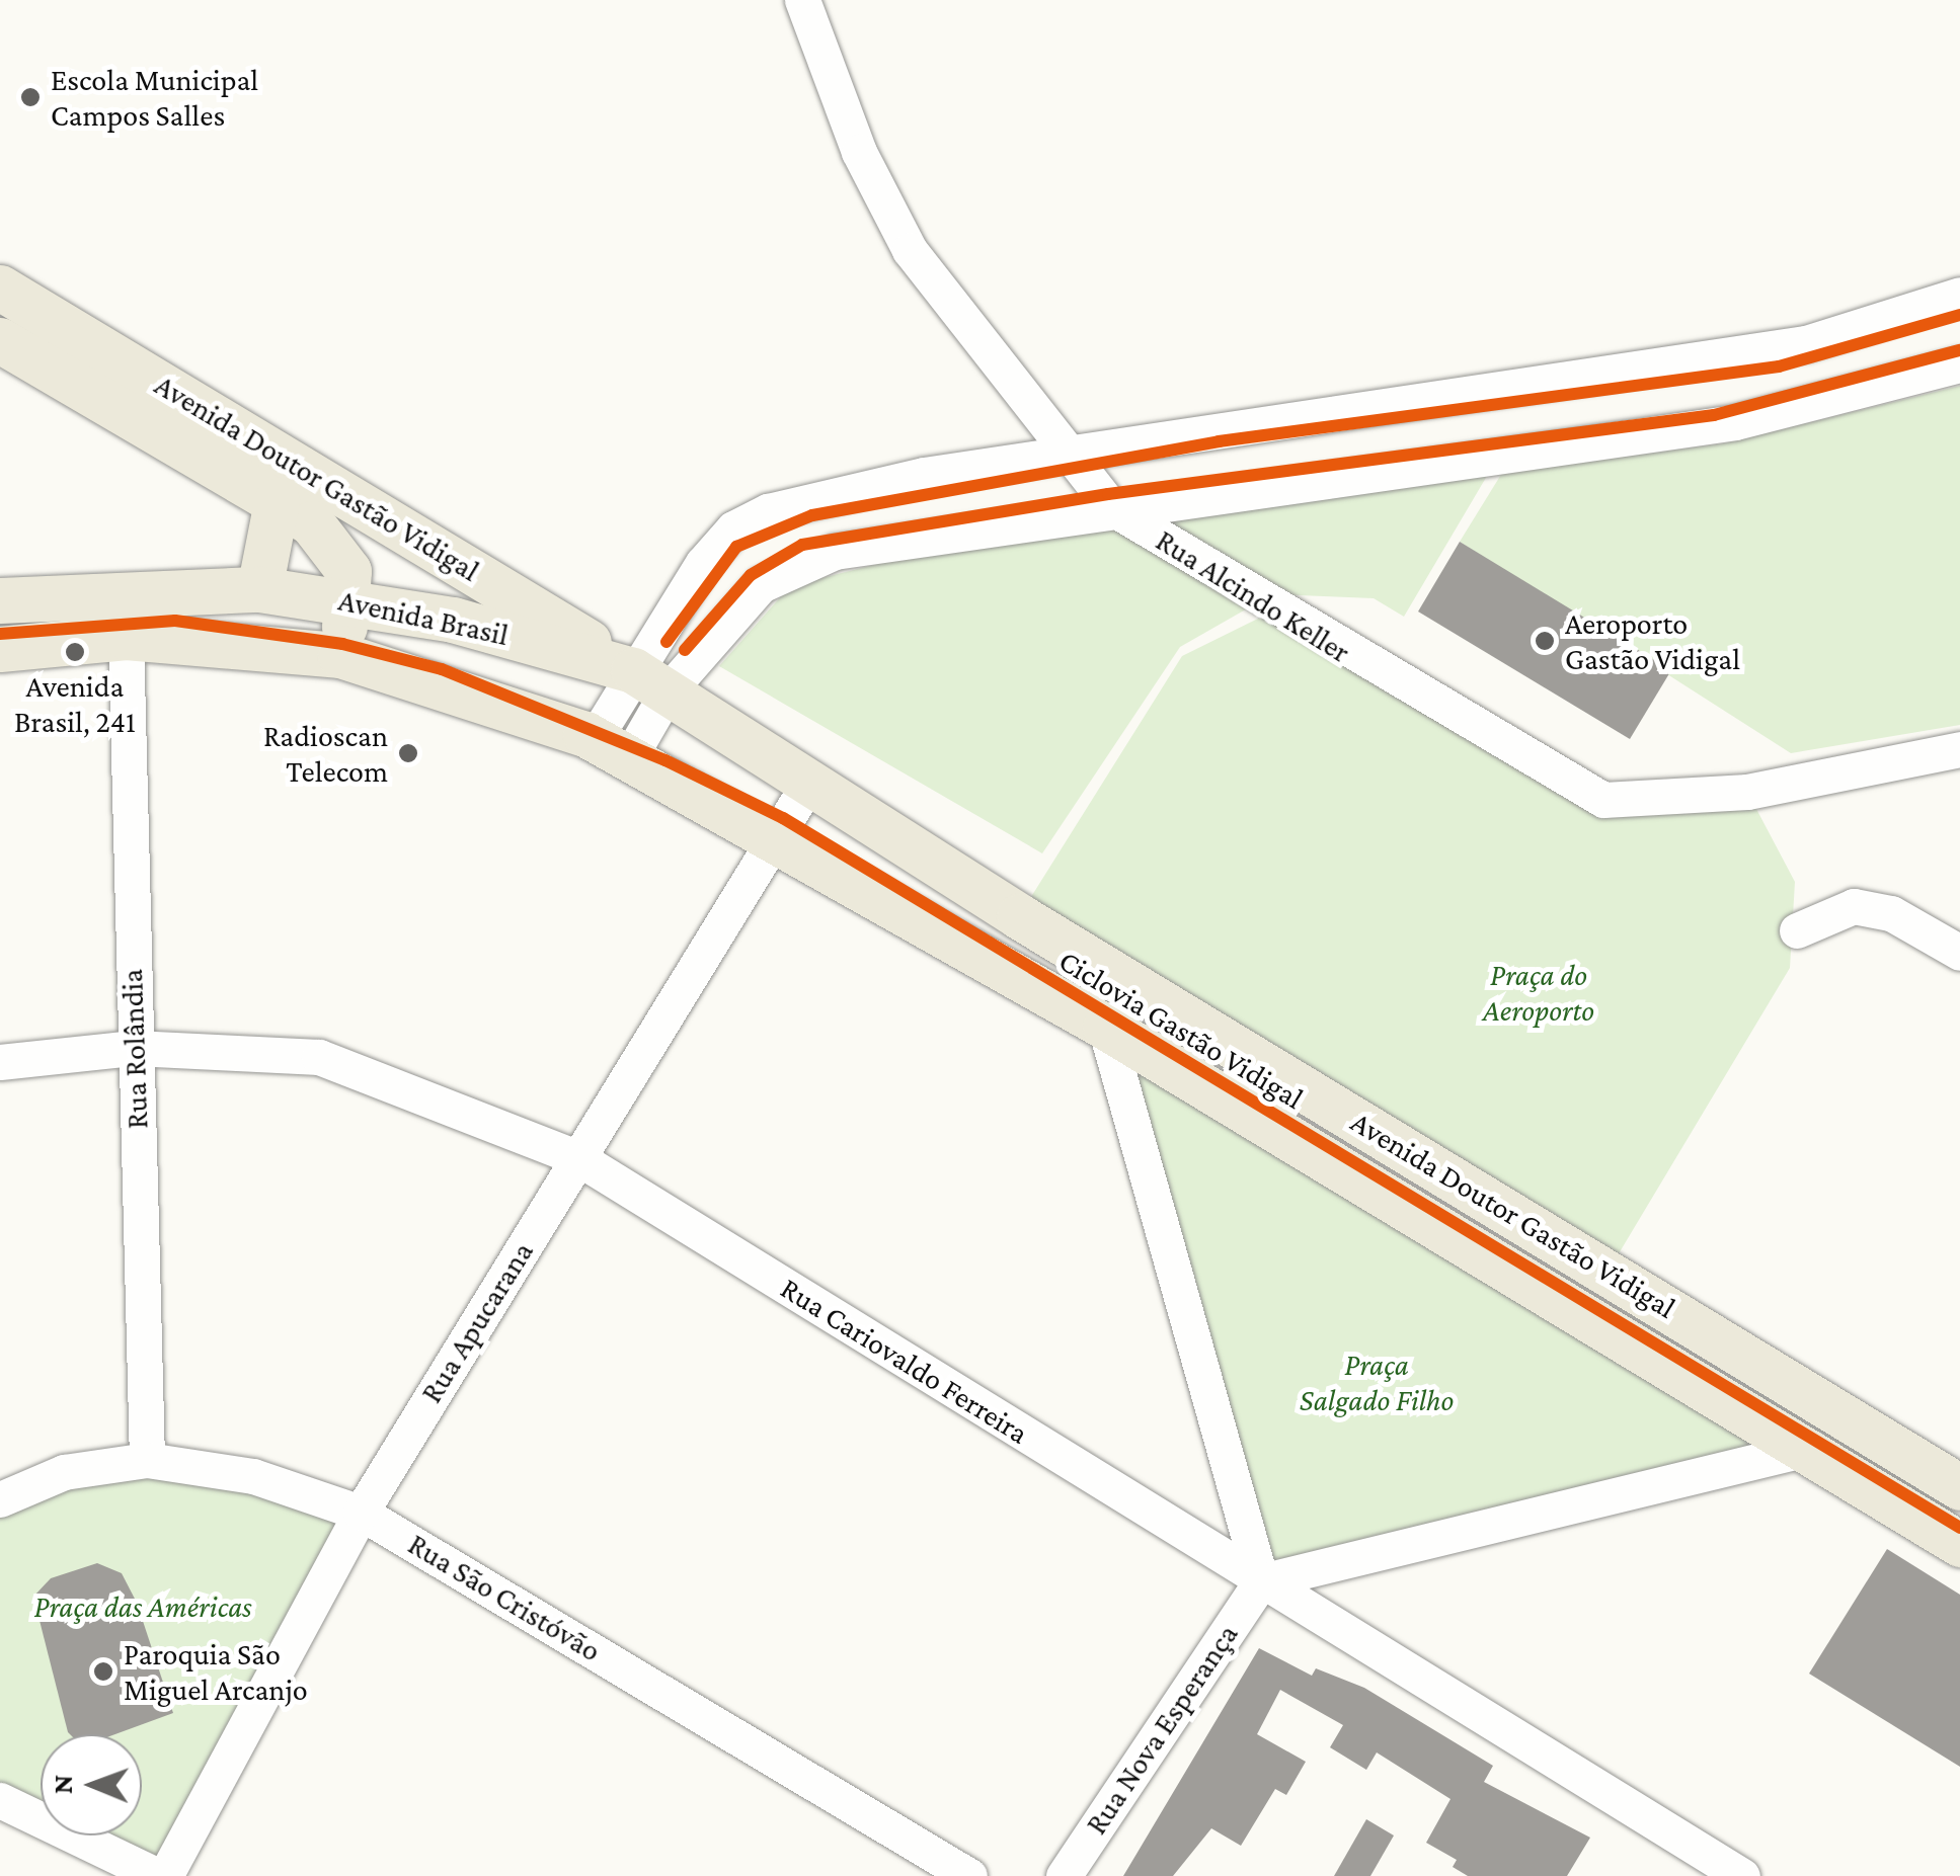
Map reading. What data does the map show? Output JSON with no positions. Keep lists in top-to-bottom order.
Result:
{
  "streets": {
    "main road": ["Avenida Doutor Gastão Vidigal", "Avenida Brasil"],
    "street": [
      "Rua Alcindo Keller",
      "Rua Rolândia",
      "Rua Apucarana",
      "Rua Cariovaldo Ferreira",
      "Rua São Cristóvão",
      "Rua Nova Esperança"
    ],
    "cycle path": ["Ciclovia Gastão Vidigal"]
  },
  "crossings": [
    ["Avenida Doutor Gastão Vidigal", "Avenida Brasil"],
    ["Avenida Doutor Gastão Vidigal", "Rua Apucarana"],
    ["Avenida Brasil", "Rua Rolândia"],
    ["Avenida Brasil", "Rua Apucarana"],
    ["Rua Rolândia", "Rua Cariovaldo Ferreira"],
    ["Rua Rolândia", "Rua São Cristóvão"],
    ["Rua Apucarana", "Rua Cariovaldo Ferreira"],
    ["Rua Apucarana", "Rua São Cristóvão"],
    ["Rua Cariovaldo Ferreira", "Rua Nova Esperança"]
  ],
  "parks": ["Praça do Aeroporto", "Praça Salgado Filho", "Praça das Américas"],
  "places": [
    "Escola Municipal Campos Salles",
    "Aeroporto Gastão Vidigal",
    "Avenida Brasil, 241",
    "Radioscan Telecom",
    "Paroquia São Miguel Arcanjo"
  ],
  "north": "left"
}
